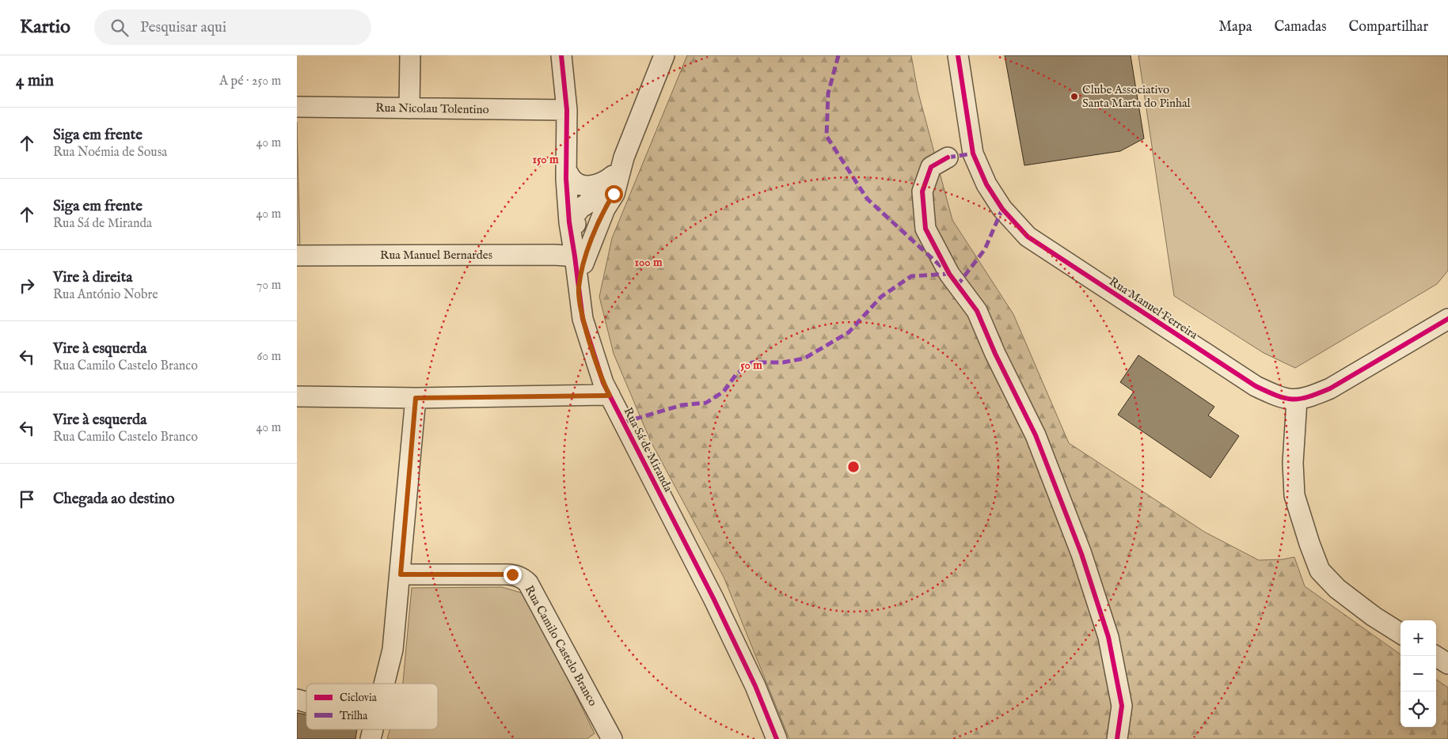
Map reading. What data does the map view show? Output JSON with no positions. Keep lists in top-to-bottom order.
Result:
{
  "streets": {
    "street": [
      "Rua Nicolau Tolentino",
      "Rua Manuel Bernardes",
      "Rua Manuel Ferreira",
      "Rua Sá de Miranda",
      "Rua Camilo Castelo Branco"
    ]
  },
  "crossings": [
    ["Rua Manuel Bernardes", "Rua Sá de Miranda"]
  ],
  "places": ["Clube Associativo Santa Marta do Pinhal"],
  "legend": ["Ciclovia", "Trilha"],
  "page": {
    "header": "Kartio",
    "search": "Pesquisar aqui",
    "nav": ["Mapa", "Camadas", "Compartilhar"],
    "heading": ["4 min", "A pé · 250 m"],
    "list": [
      ["Siga em frente", "Rua Noémia de Sousa", "40 m"],
      ["Siga em frente", "Rua Sá de Miranda", "40 m"],
      ["Vire à direita", "Rua António Nobre", "70 m"],
      ["Vire à esquerda", "Rua Camilo Castelo Branco", "60 m"],
      ["Vire à esquerda", "Rua Camilo Castelo Branco", "40 m"],
      "Chegada ao destino"
    ],
    "map_buttons": ["+", "−"]
  },
  "rings": ["150 m", "100 m", "50 m"]
}
